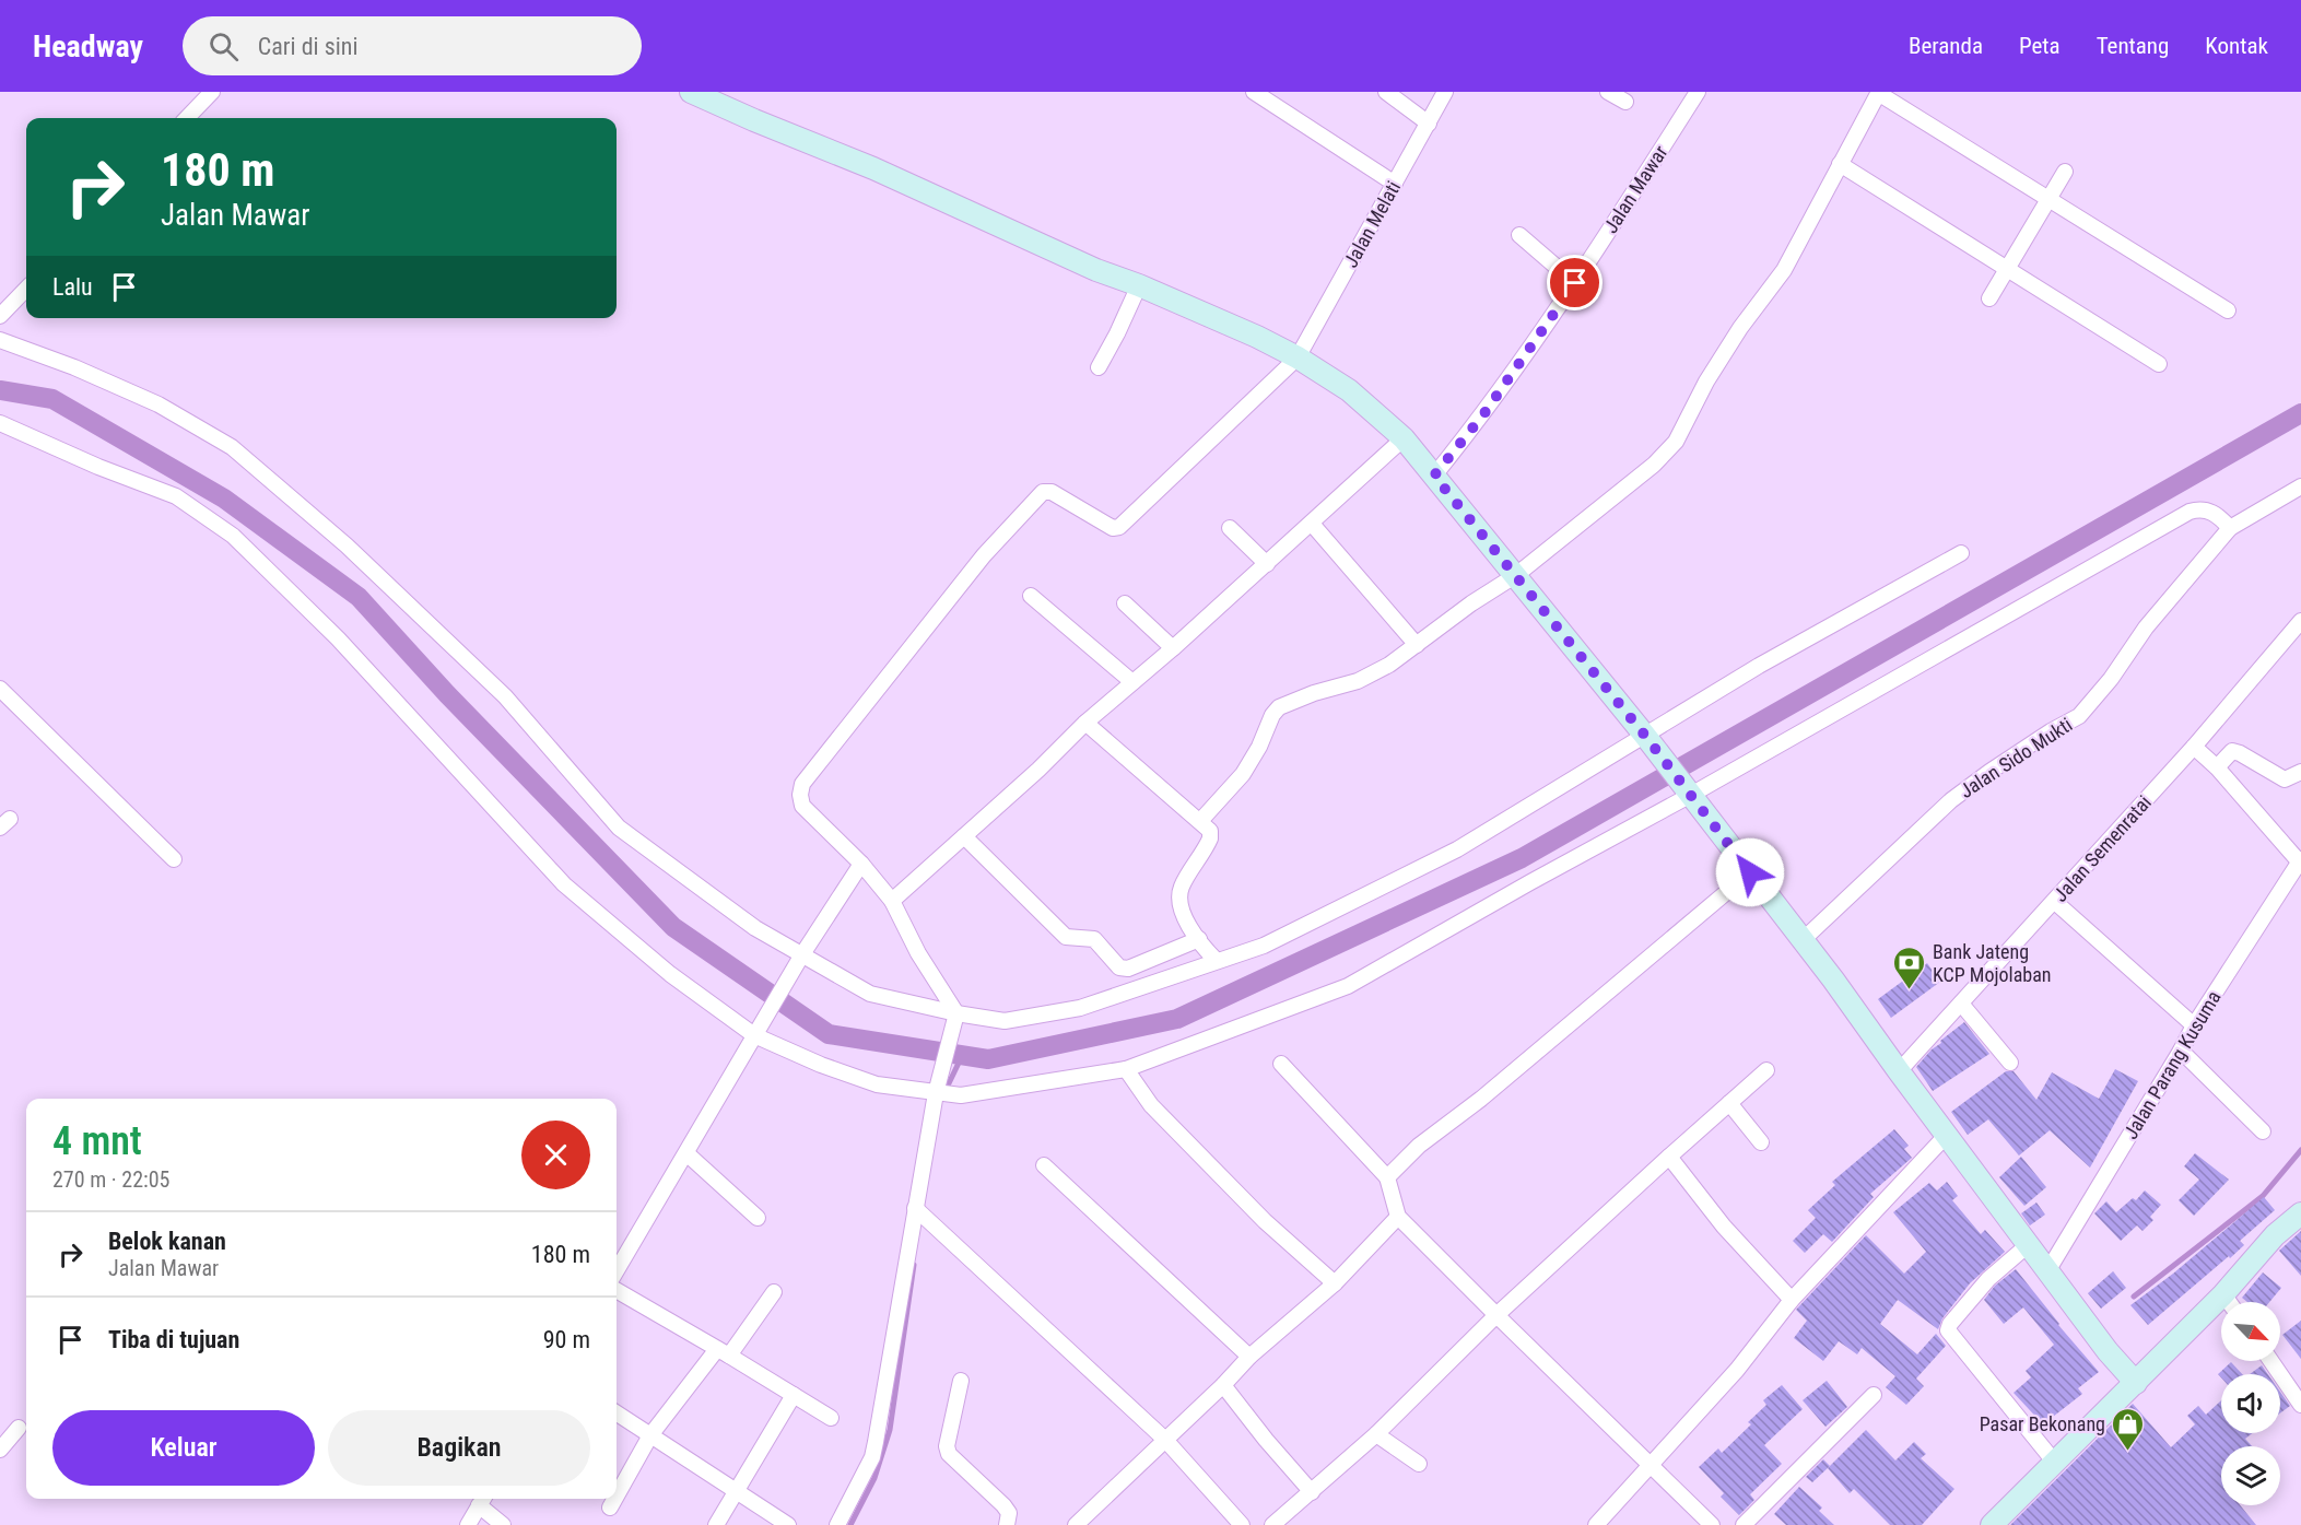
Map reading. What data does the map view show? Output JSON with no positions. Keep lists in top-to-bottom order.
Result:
{
  "streets": {
    "street": [
      "Jalan Mawar",
      "Jalan Melati",
      "Jalan Sido Mukti",
      "Jalan Semenratai",
      "Jalan Parang Kusuma"
    ]
  },
  "places": {
    "bank": ["Bank Jateng KCP Mojolaban"],
    "shop": ["Pasar Bekonang"]
  },
  "north": "bottom right",
  "page": {
    "header": "Headway",
    "search": "Cari di sini",
    "nav": [
      "Beranda",
      "Peta",
      "Tentang",
      "Kontak"
    ],
    "turn": ["180 m", "Jalan Mawar"],
    "then": "Lalu",
    "heading": ["4 mnt", "270 m · 22:05"],
    "list": [
      {
        "name": "Belok kanan",
        "note": "Jalan Mawar",
        "value": "180 m"
      },
      {
        "name": "Tiba di tujuan",
        "value": "90 m"
      }
    ],
    "buttons": ["Keluar", "Bagikan"]
  }
}
